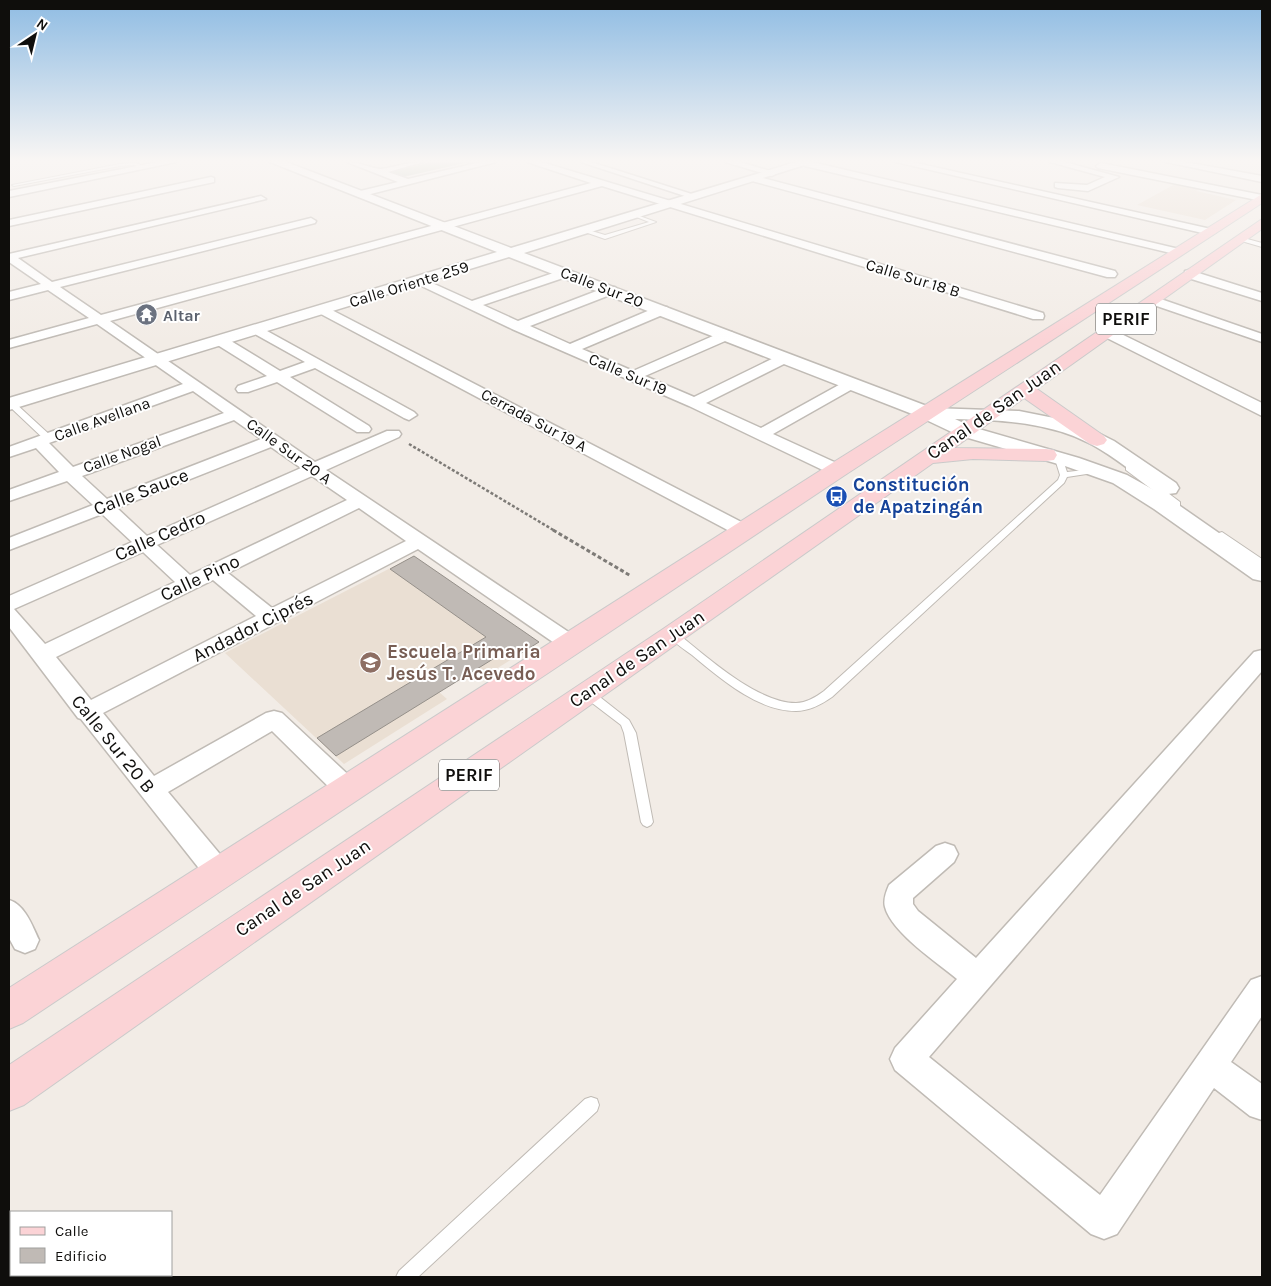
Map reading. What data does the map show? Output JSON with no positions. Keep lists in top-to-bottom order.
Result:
{
  "streets": {
    "main road": ["PERIF", "Canal de San Juan"],
    "street": [
      "Calle Sur 18 B",
      "Calle Oriente 259",
      "Calle Sur 20",
      "Calle Sur 19",
      "Calle Avellana",
      "Cerrada Sur 19 A",
      "Calle Sur 20 A",
      "Calle Nogal",
      "Calle Sauce",
      "Calle Cedro",
      "Calle Pino",
      "Andador Ciprés",
      "Calle Sur 20 B"
    ]
  },
  "crossings": [
    ["Calle Oriente 259", "Calle Sur 20"],
    ["Calle Oriente 259", "Calle Sur 19"],
    ["Calle Oriente 259", "Cerrada Sur 19 A"],
    ["Calle Oriente 259", "Calle Sur 20 A"],
    ["Calle Sur 20", "Canal de San Juan"],
    ["Calle Sur 19", "Canal de San Juan"],
    ["Canal de San Juan", "Cerrada Sur 19 A"],
    ["Canal de San Juan", "Calle Sur 20 A"],
    ["Canal de San Juan", "Calle Sur 20 B"],
    ["Calle Avellana", "Calle Sur 20 A"],
    ["Calle Sur 20 A", "Calle Nogal"],
    ["Calle Sur 20 A", "Calle Sauce"],
    ["Calle Sur 20 A", "Calle Cedro"],
    ["Calle Sur 20 A", "Calle Pino"],
    ["Calle Sur 20 A", "Andador Ciprés"],
    ["Calle Pino", "Calle Sur 20 B"],
    ["Andador Ciprés", "Calle Sur 20 B"]
  ],
  "places": {
    "temple": ["Altar"],
    "bus stop": ["Constitución de Apatzingán"],
    "school or university": ["Escuela Primaria Jesús T. Acevedo"]
  },
  "legend": ["Calle", "Edificio"],
  "north": "top right"
}
